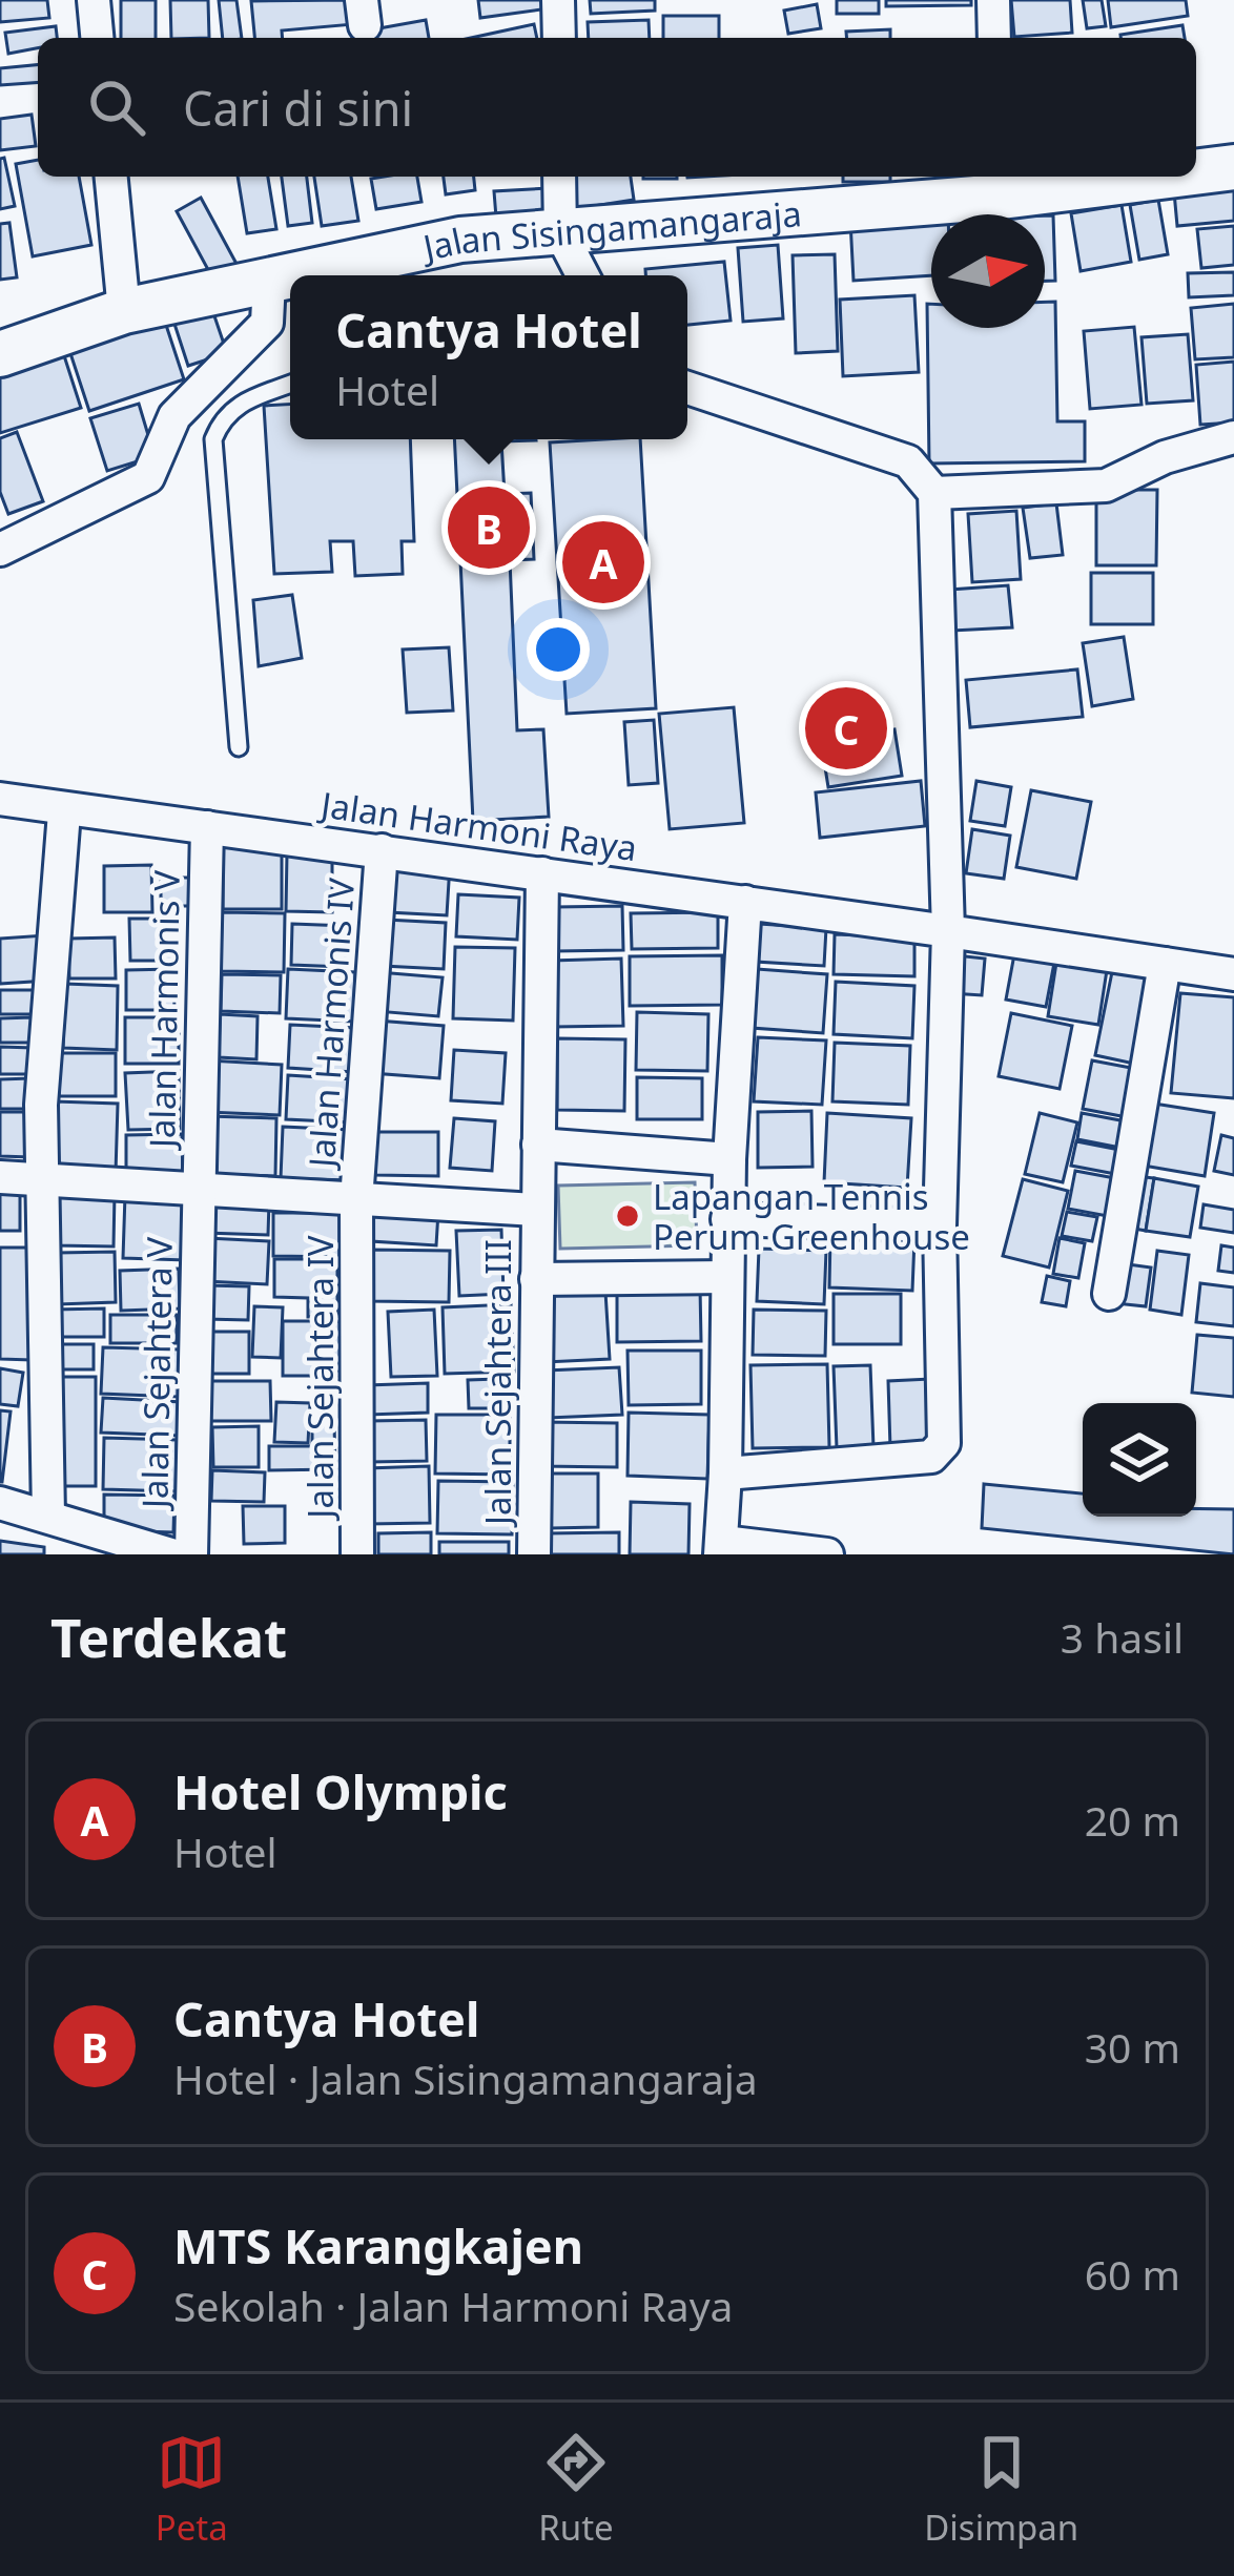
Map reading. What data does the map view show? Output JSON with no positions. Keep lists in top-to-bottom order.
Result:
{
  "streets": {
    "main road": ["Jalan Sisingamangaraja"],
    "street": [
      "Jalan Harmoni Raya",
      "Jalan Harmonis V",
      "Jalan Harmonis IV",
      "Jalan Sejahtera V",
      "Jalan Sejahtera IV",
      "Jalan Sejahtera III"
    ]
  },
  "crossings": [
    ["Jalan Harmoni Raya", "Jalan Harmonis V"],
    ["Jalan Harmoni Raya", "Jalan Harmonis IV"],
    ["Jalan Harmoni Raya", "Jalan Sejahtera III"],
    ["Jalan Harmonis V", "Jalan Sejahtera V"],
    ["Jalan Harmonis IV", "Jalan Sejahtera IV"]
  ],
  "places": ["Lapangan Tennis Perum Greenhouse"],
  "north": "right",
  "page": {
    "search": "Cari di sini",
    "popup": ["Cantya Hotel", "Hotel"],
    "pins": ["B", "A", "C"],
    "heading": ["Terdekat", "3 hasil"],
    "list": [
      {
        "mark": "A",
        "name": "Hotel Olympic",
        "note": "Hotel",
        "value": "20 m"
      },
      {
        "mark": "B",
        "name": "Cantya Hotel",
        "note": "Hotel · Jalan Sisingamangaraja",
        "value": "30 m"
      },
      {
        "mark": "C",
        "name": "MTS Karangkajen",
        "note": "Sekolah · Jalan Harmoni Raya",
        "value": "60 m"
      }
    ],
    "nav": ["Peta", "Rute", "Disimpan"]
  }
}
